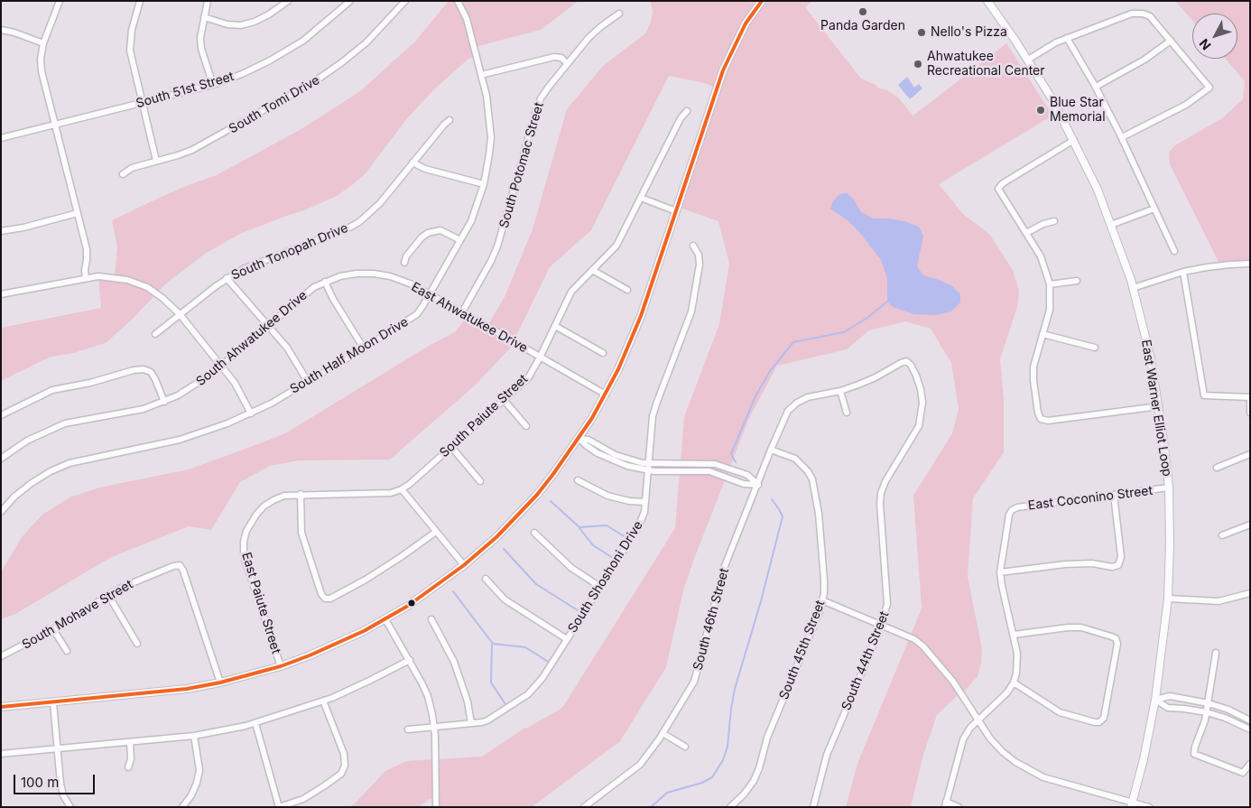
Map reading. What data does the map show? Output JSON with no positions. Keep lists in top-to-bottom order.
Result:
{
  "streets": {
    "main road": ["East Warner Elliot Loop"],
    "street": [
      "South 51st Street",
      "South Tomi Drive",
      "South Potomac Street",
      "South Tonopah Drive",
      "East Ahwatukee Drive",
      "South Ahwatukee Drive",
      "South Half Moon Drive",
      "South Paiute Street",
      "East Coconino Street",
      "South Shoshoni Drive",
      "East Paiute Street",
      "South Mohave Street",
      "South 46th Street",
      "South 45th Street",
      "South 44th Street"
    ]
  },
  "crossings": [
    ["South Potomac Street", "East Ahwatukee Drive"],
    ["East Ahwatukee Drive", "South Ahwatukee Drive"],
    ["East Ahwatukee Drive", "South Half Moon Drive"],
    ["East Ahwatukee Drive", "South Paiute Street"],
    ["East Warner Elliot Loop", "East Coconino Street"],
    ["South Paiute Street", "East Paiute Street"],
    ["South 46th Street", "South 45th Street"],
    ["South 46th Street", "South 44th Street"]
  ],
  "places": [
    "Panda Garden",
    "Nello's Pizza",
    "Ahwatukee Recreational Center",
    "Blue Star Memorial"
  ],
  "scale_bar": "100 m",
  "north": "bottom left"
}
